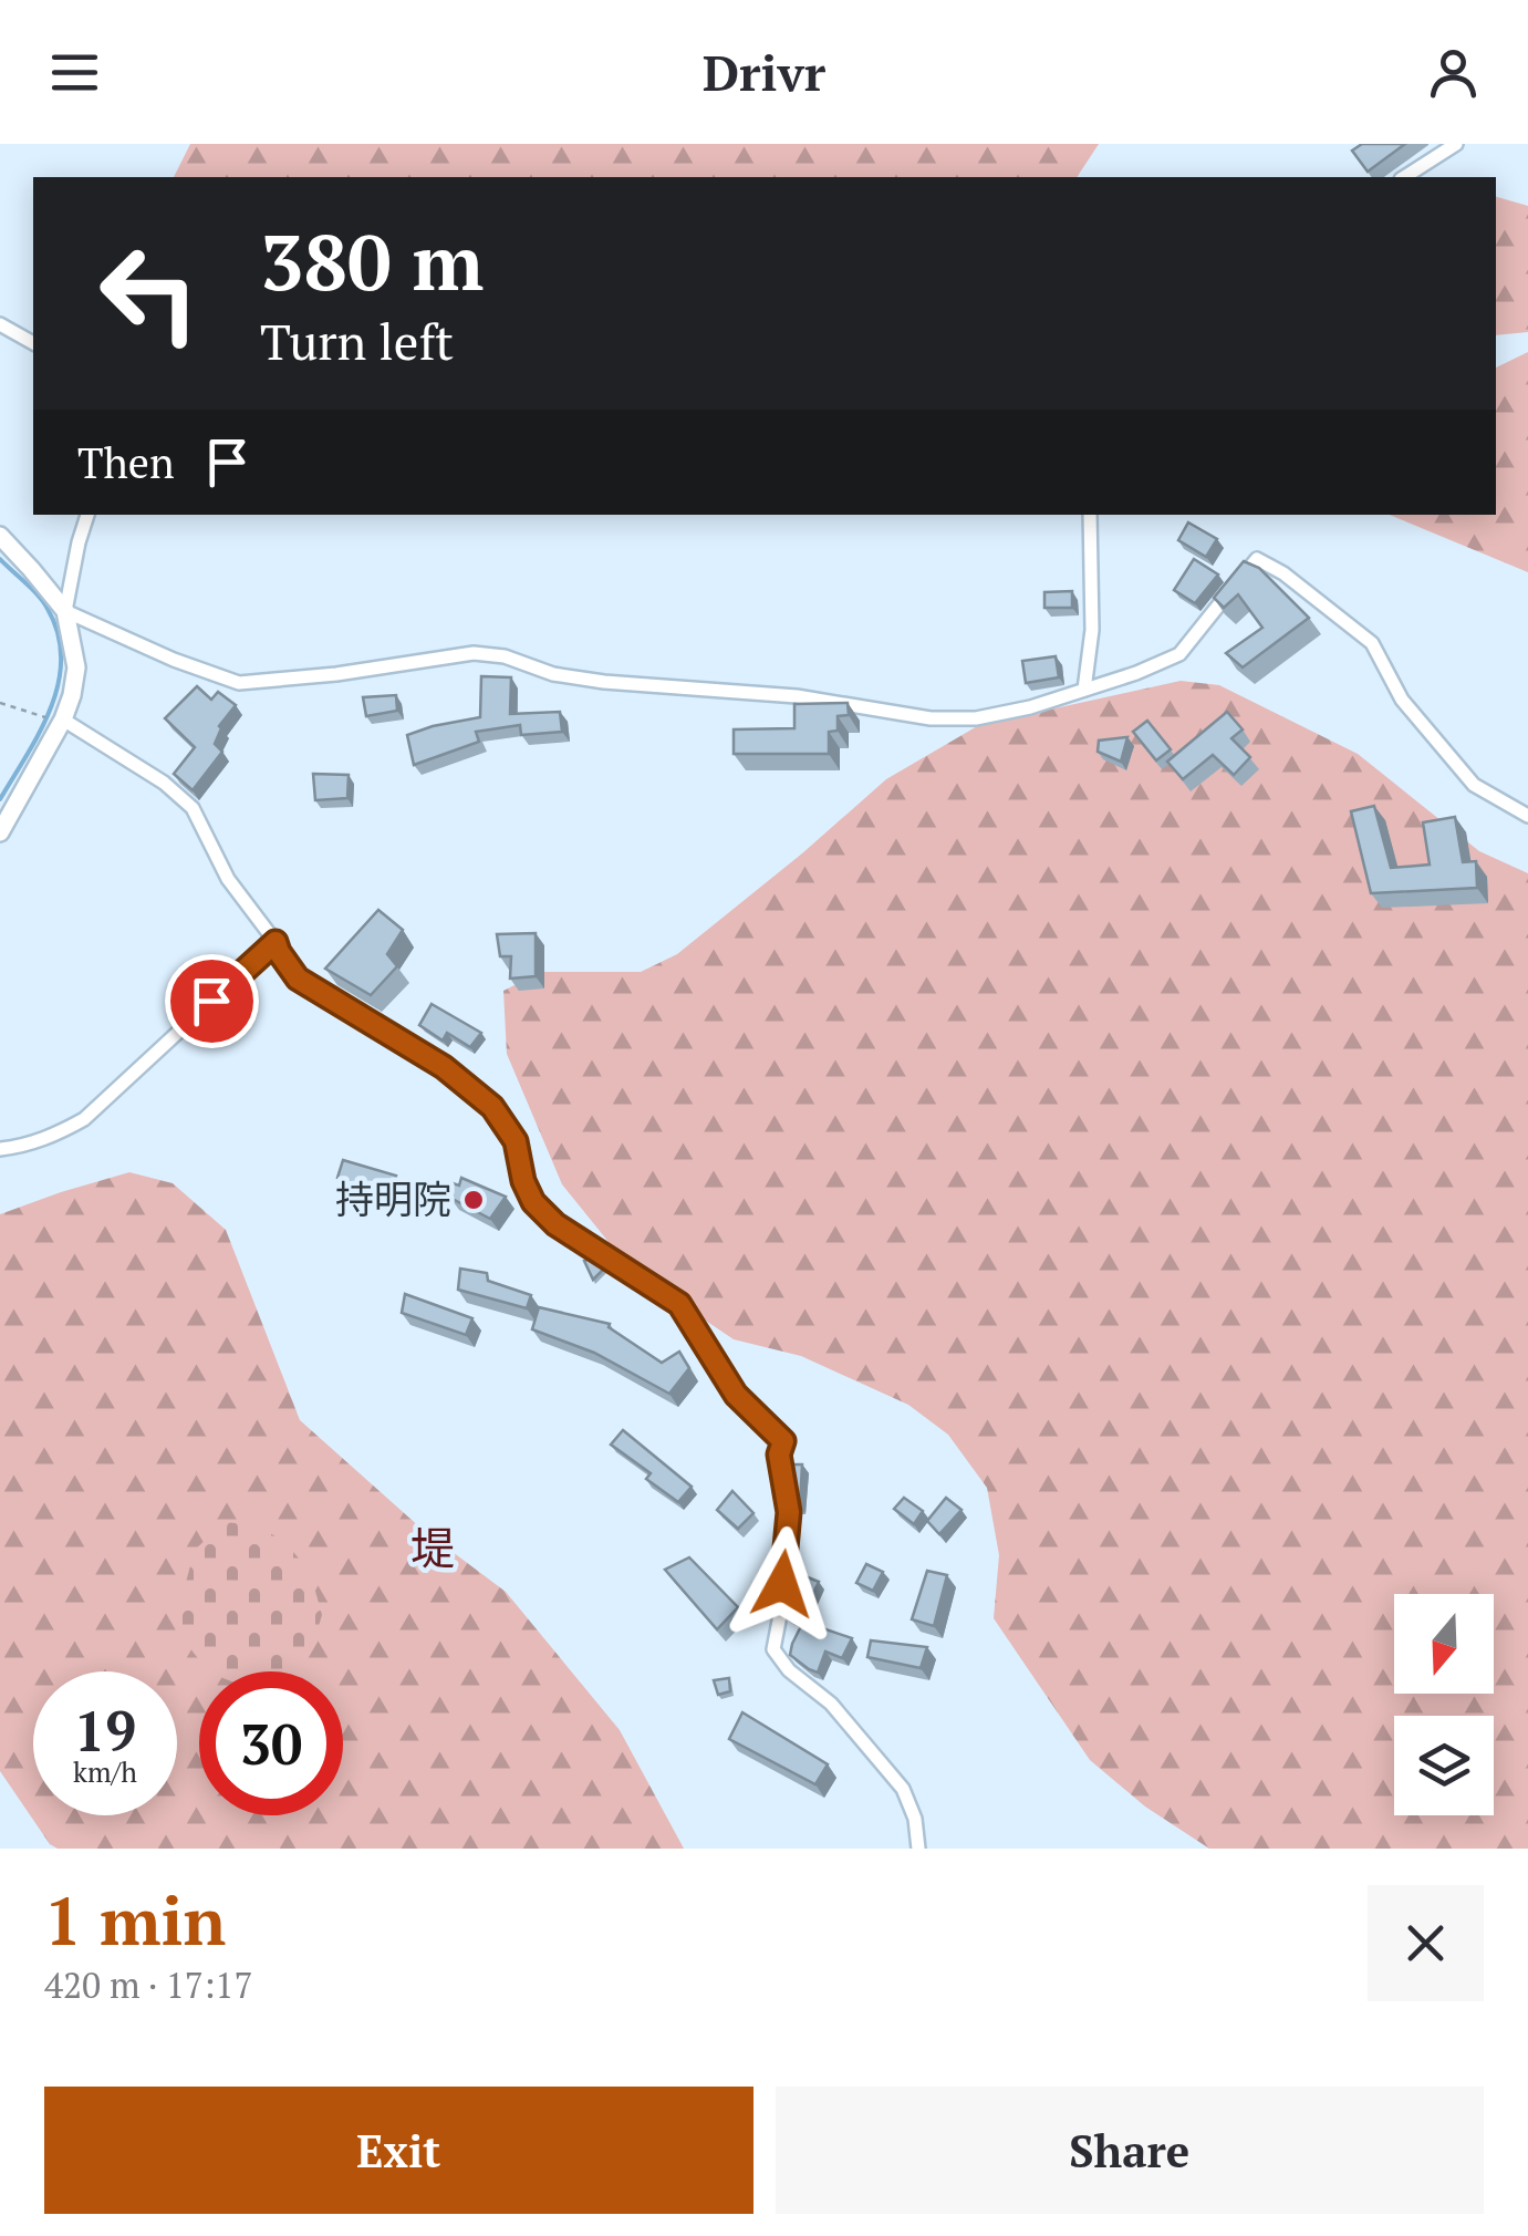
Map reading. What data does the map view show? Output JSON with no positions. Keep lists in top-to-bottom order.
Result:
{
  "districts": ["堤"],
  "places": ["持明院"],
  "north": "bottom",
  "page": {
    "header": "Drivr",
    "turn": ["380 m", "Turn left"],
    "then": "Then",
    "speed": "19 km/h",
    "limit": "30",
    "heading": ["1 min", "420 m · 17:17"],
    "buttons": ["Exit", "Share"]
  }
}
